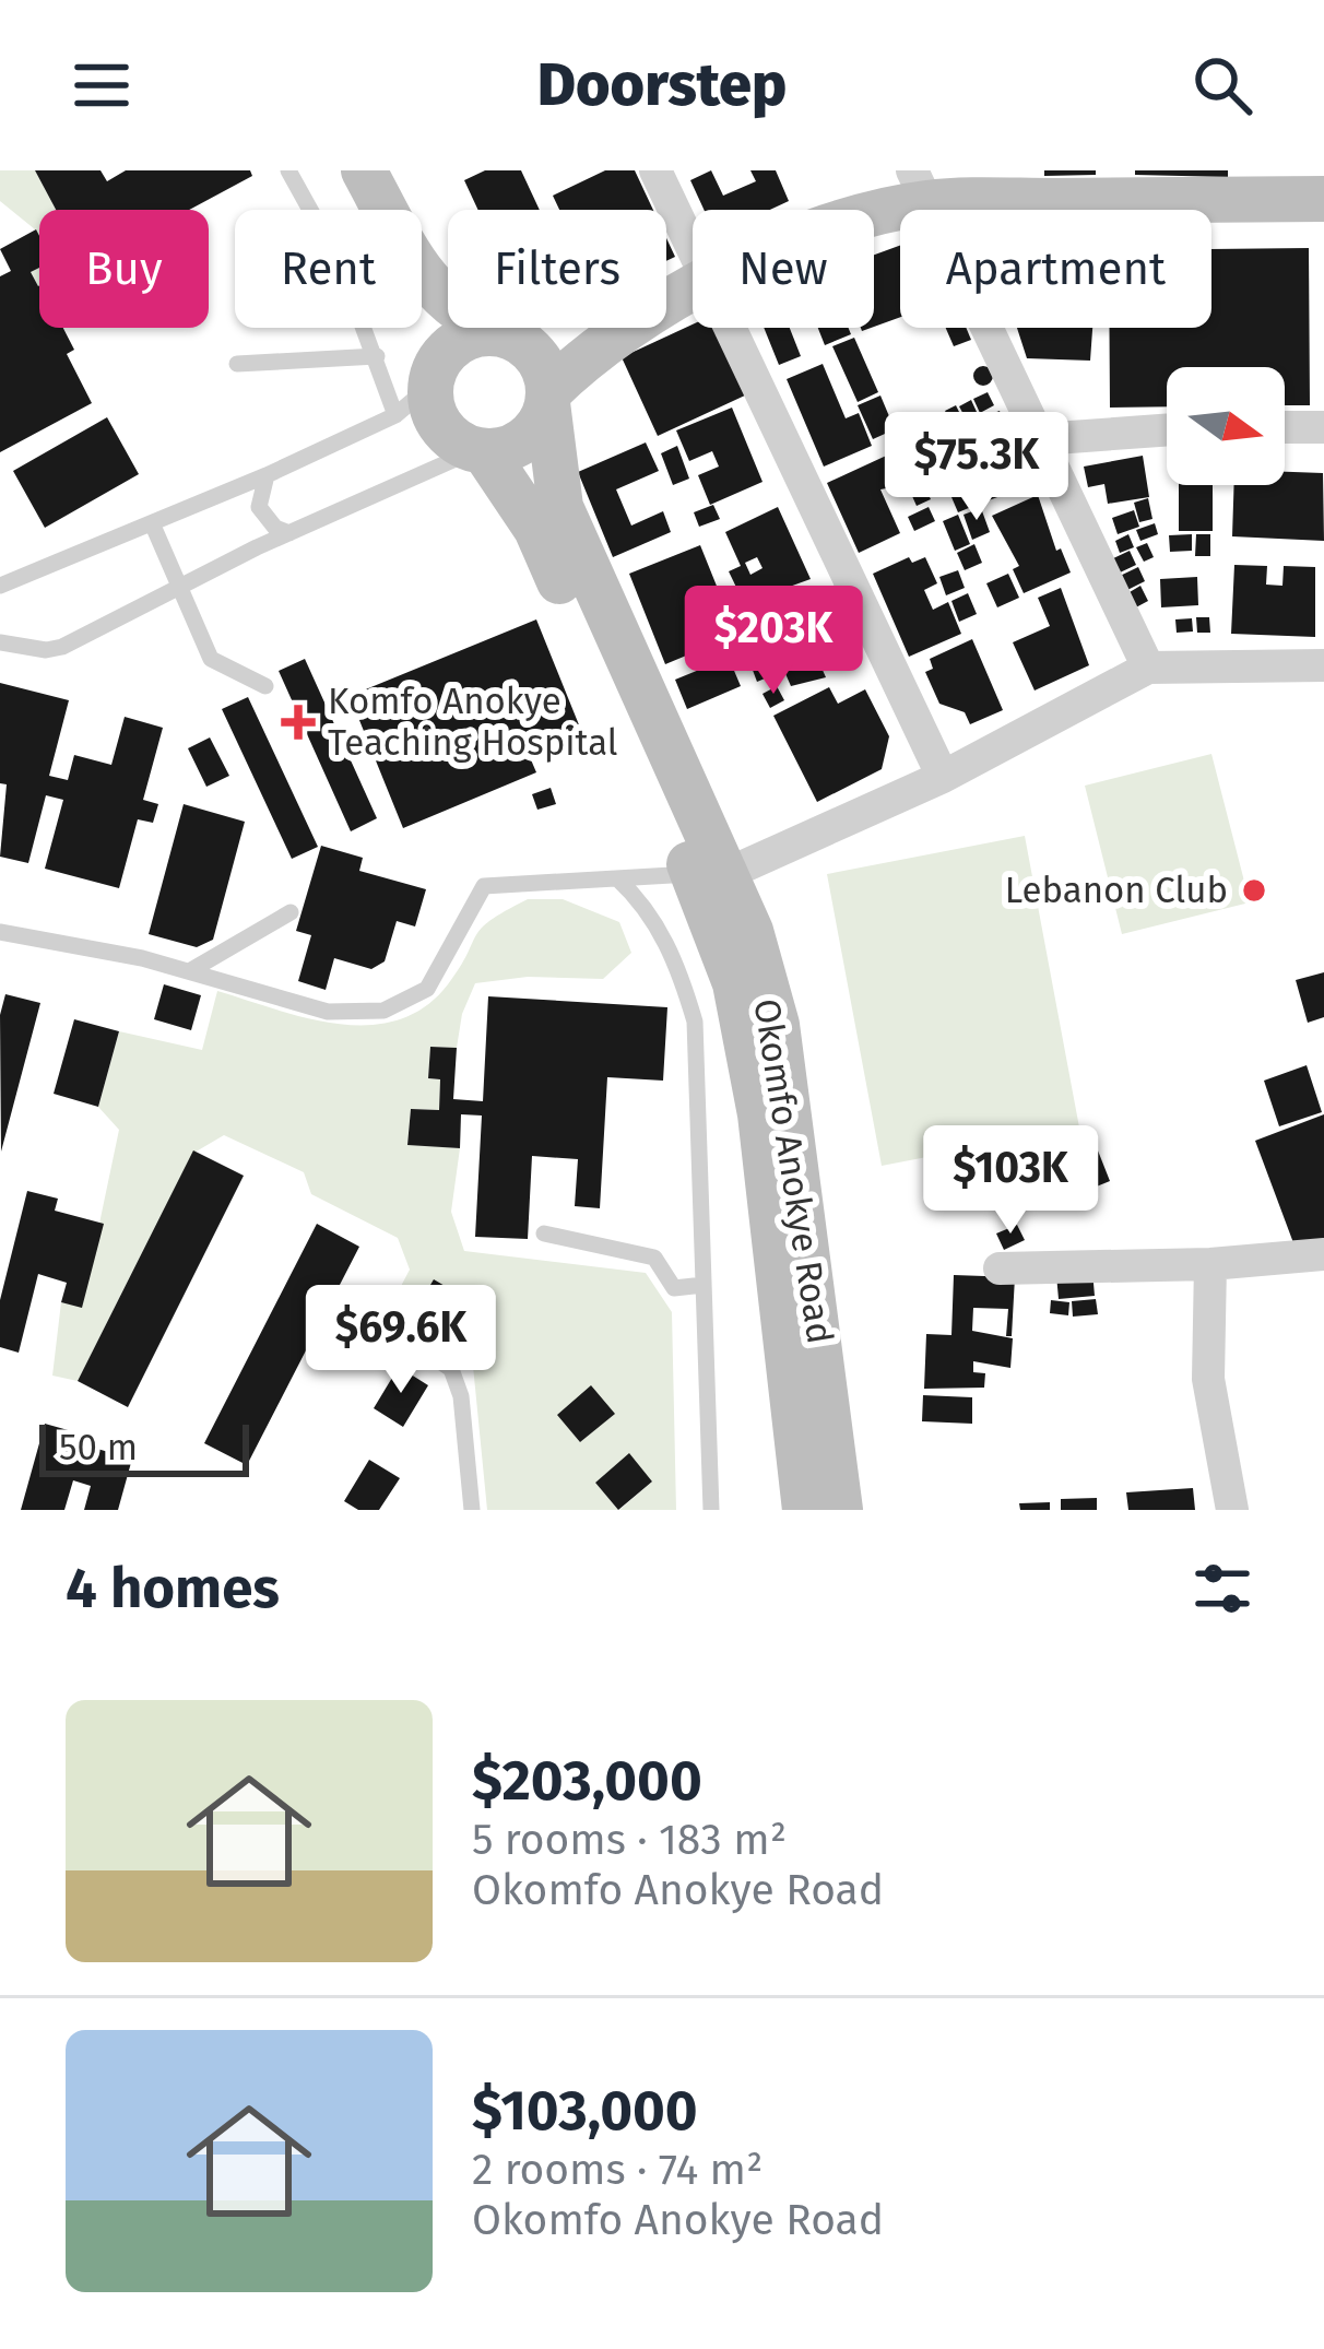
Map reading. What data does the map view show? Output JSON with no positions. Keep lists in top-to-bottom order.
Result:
{
  "streets": {
    "main road": ["Okomfo Anokye Road"]
  },
  "places": {
    "health": ["Komfo Anokye Teaching Hospital"],
    "other": ["Lebanon Club"]
  },
  "scale_bar": "50 m",
  "north": "right",
  "page": {
    "header": "Doorstep",
    "chip": [
      "Buy",
      "Rent",
      "Filters",
      "New",
      "Apartment"
    ],
    "price": [
      "$75.3K",
      "$203K",
      "$103K",
      "$69.6K"
    ],
    "scale": "50 m",
    "heading": "4 homes",
    "list": [
      {
        "name": "$203,000",
        "note": "5 rooms · 183 m² · Okomfo Anokye Road"
      },
      {
        "name": "$103,000",
        "note": "2 rooms · 74 m² · Okomfo Anokye Road"
      }
    ]
  }
}
